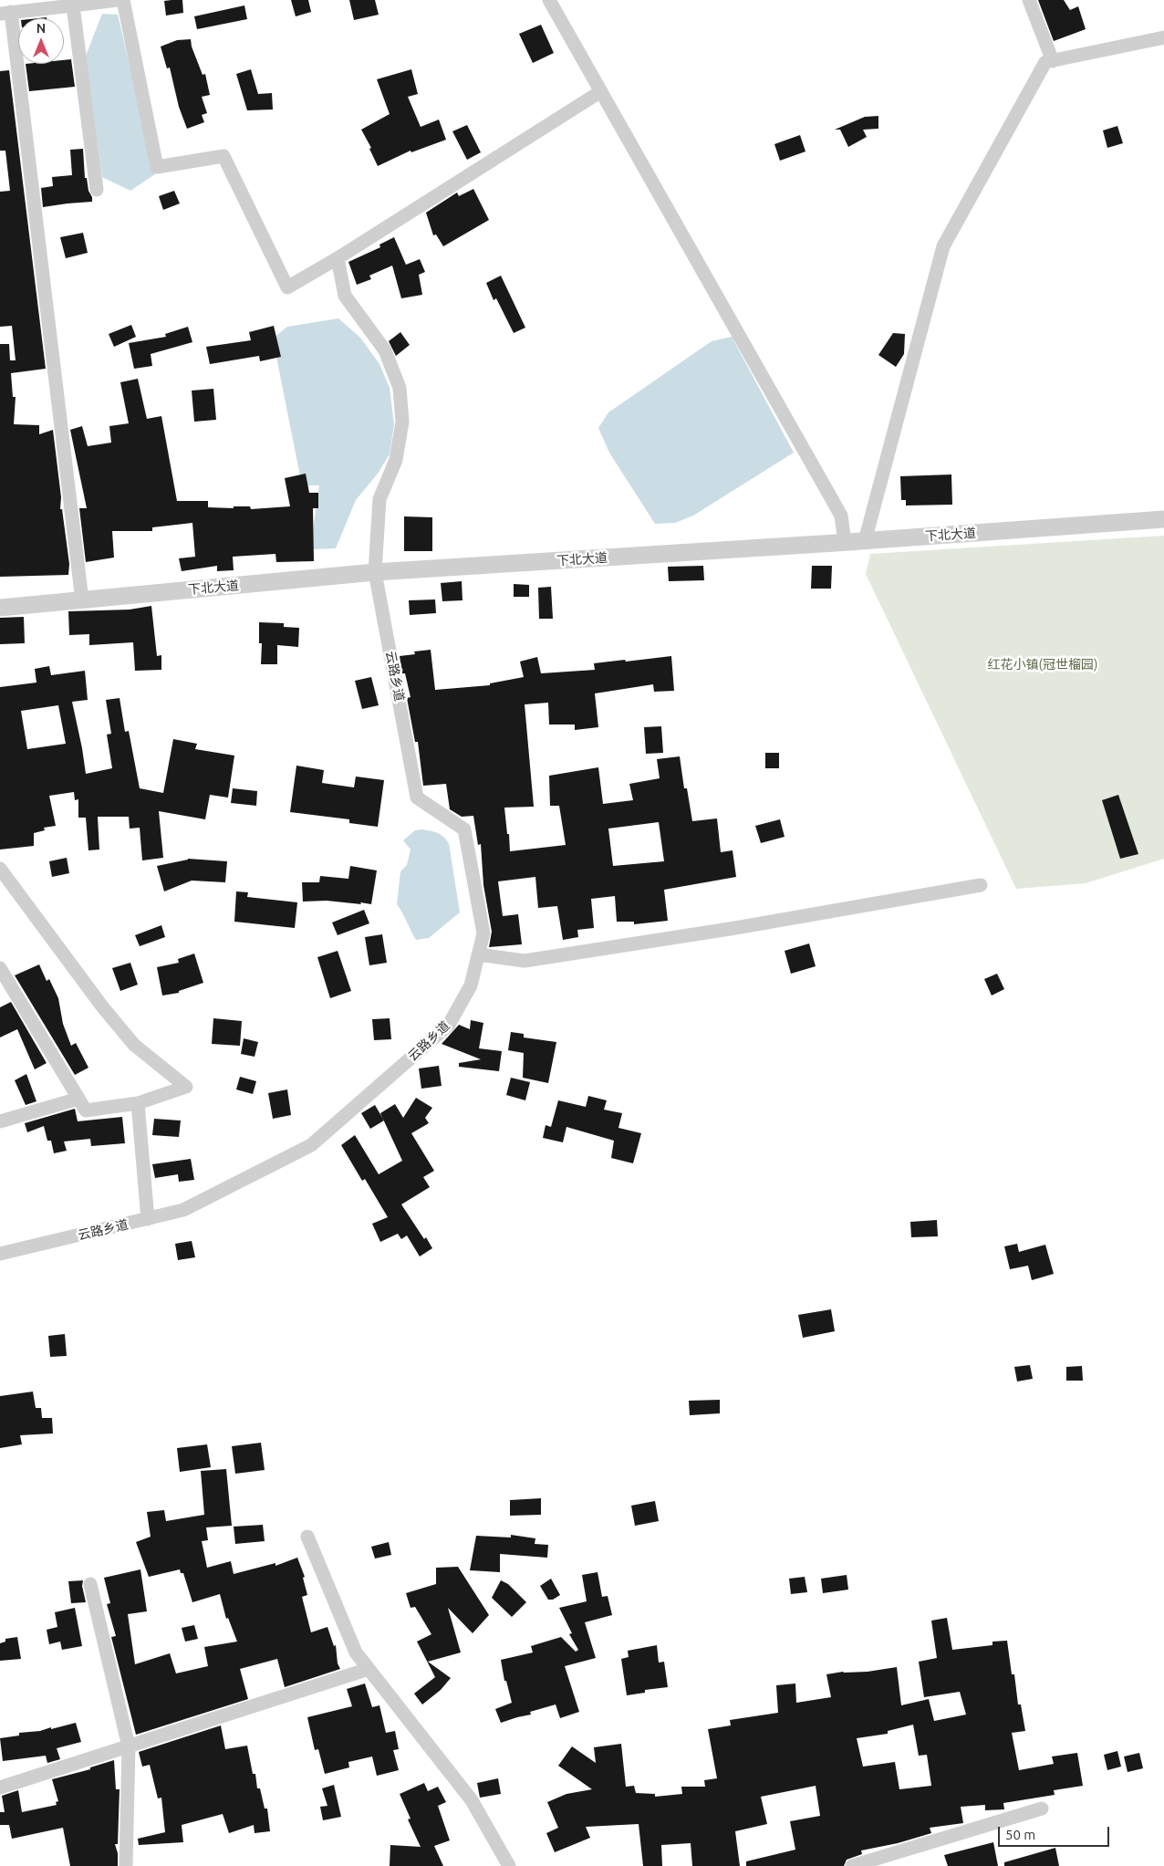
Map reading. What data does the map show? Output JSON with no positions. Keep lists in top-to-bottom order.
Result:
{
  "streets": {
    "street": ["下北大道", "云路乡道"]
  },
  "crossings": [
    ["下北大道", "云路乡道"]
  ],
  "parks": ["红花小镇(冠世榴园)"],
  "scale_bar": "50 m",
  "north": "top"
}
